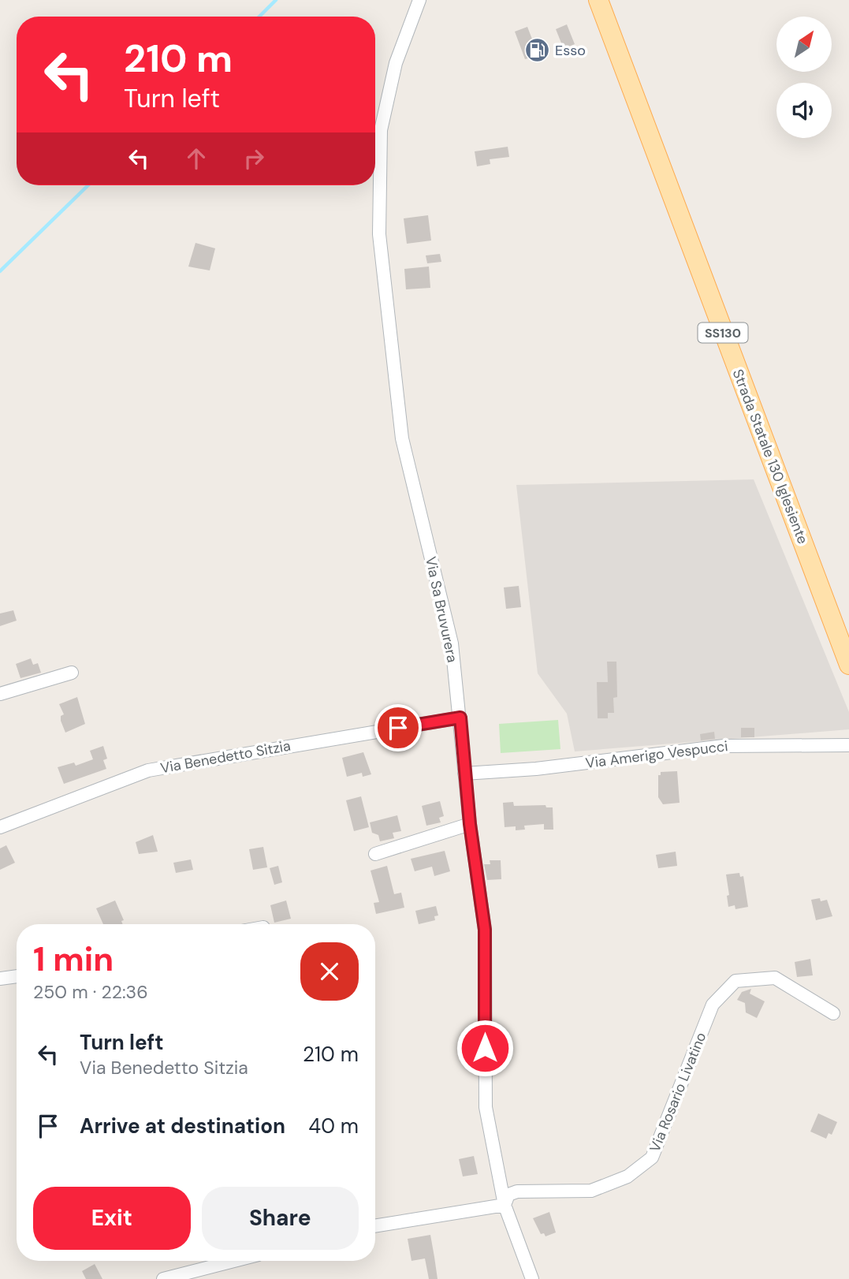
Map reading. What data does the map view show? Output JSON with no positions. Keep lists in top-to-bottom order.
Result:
{
  "streets": {
    "main road": ["SS130", "Strada Statale 130 Iglesiente"],
    "street": [
      "Via Sa Bruvurera",
      "Via Amerigo Vespucci",
      "Via Benedetto Sitzia",
      "Via Rosario Livatino"
    ]
  },
  "crossings": [
    ["Via Sa Bruvurera", "Via Amerigo Vespucci"],
    ["Via Sa Bruvurera", "Via Benedetto Sitzia"],
    ["Via Sa Bruvurera", "Via Rosario Livatino"]
  ],
  "places": {
    "fuel station": ["Esso"]
  },
  "north": "top right",
  "page": {
    "turn": ["210 m", "Turn left"],
    "heading": ["1 min", "250 m · 22:36"],
    "list": [
      {
        "name": "Turn left",
        "note": "Via Benedetto Sitzia",
        "value": "210 m"
      },
      {
        "name": "Arrive at destination",
        "value": "40 m"
      }
    ],
    "buttons": ["Exit", "Share"]
  }
}
